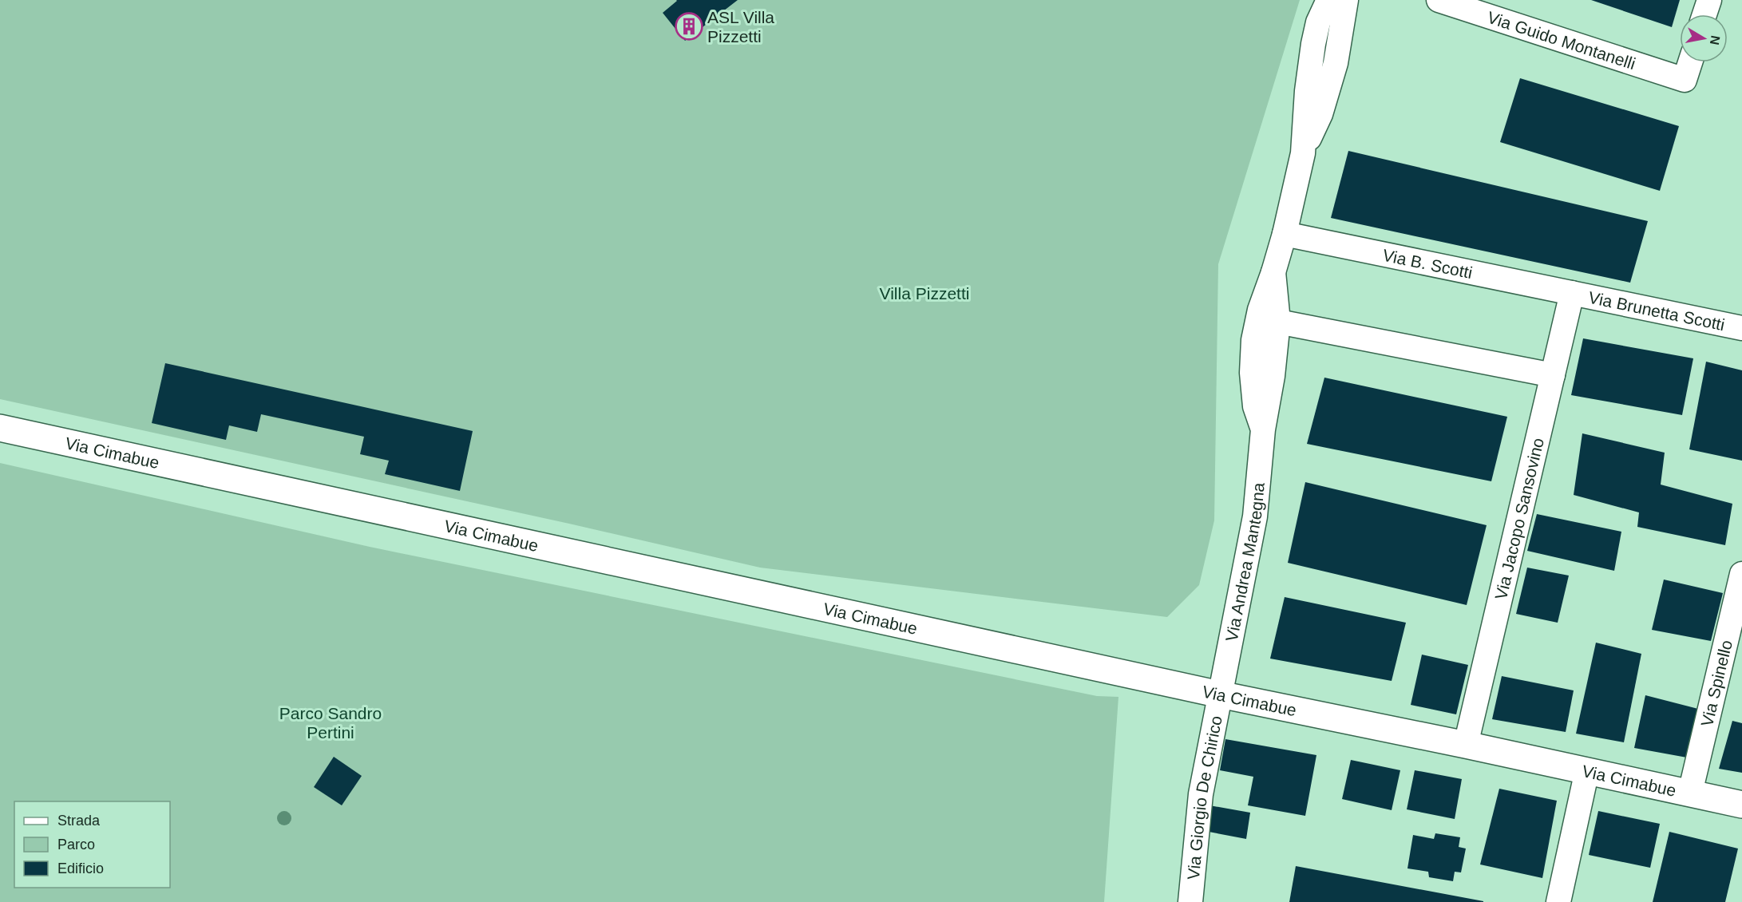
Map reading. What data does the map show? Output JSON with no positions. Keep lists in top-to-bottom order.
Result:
{
  "streets": {
    "main road": ["Via Cimabue"],
    "street": [
      "Via Guido Montanelli",
      "Via B. Scotti",
      "Via Brunetta Scotti",
      "Via Jacopo Sansovino",
      "Via Andrea Mantegna",
      "Via Spinello",
      "Via Giorgio De Chirico"
    ]
  },
  "crossings": [
    ["Via B. Scotti", "Via Brunetta Scotti"],
    ["Via B. Scotti", "Via Jacopo Sansovino"],
    ["Via B. Scotti", "Via Andrea Mantegna"],
    ["Via Brunetta Scotti", "Via Jacopo Sansovino"],
    ["Via Cimabue", "Via Jacopo Sansovino"],
    ["Via Cimabue", "Via Andrea Mantegna"],
    ["Via Cimabue", "Via Spinello"],
    ["Via Cimabue", "Via Giorgio De Chirico"],
    ["Via Andrea Mantegna", "Via Giorgio De Chirico"]
  ],
  "parks": ["Villa Pizzetti", "Parco Sandro Pertini"],
  "places": {
    "building": ["ASL Villa Pizzetti"]
  },
  "legend": ["Strada", "Parco", "Edificio"],
  "north": "right"
}
